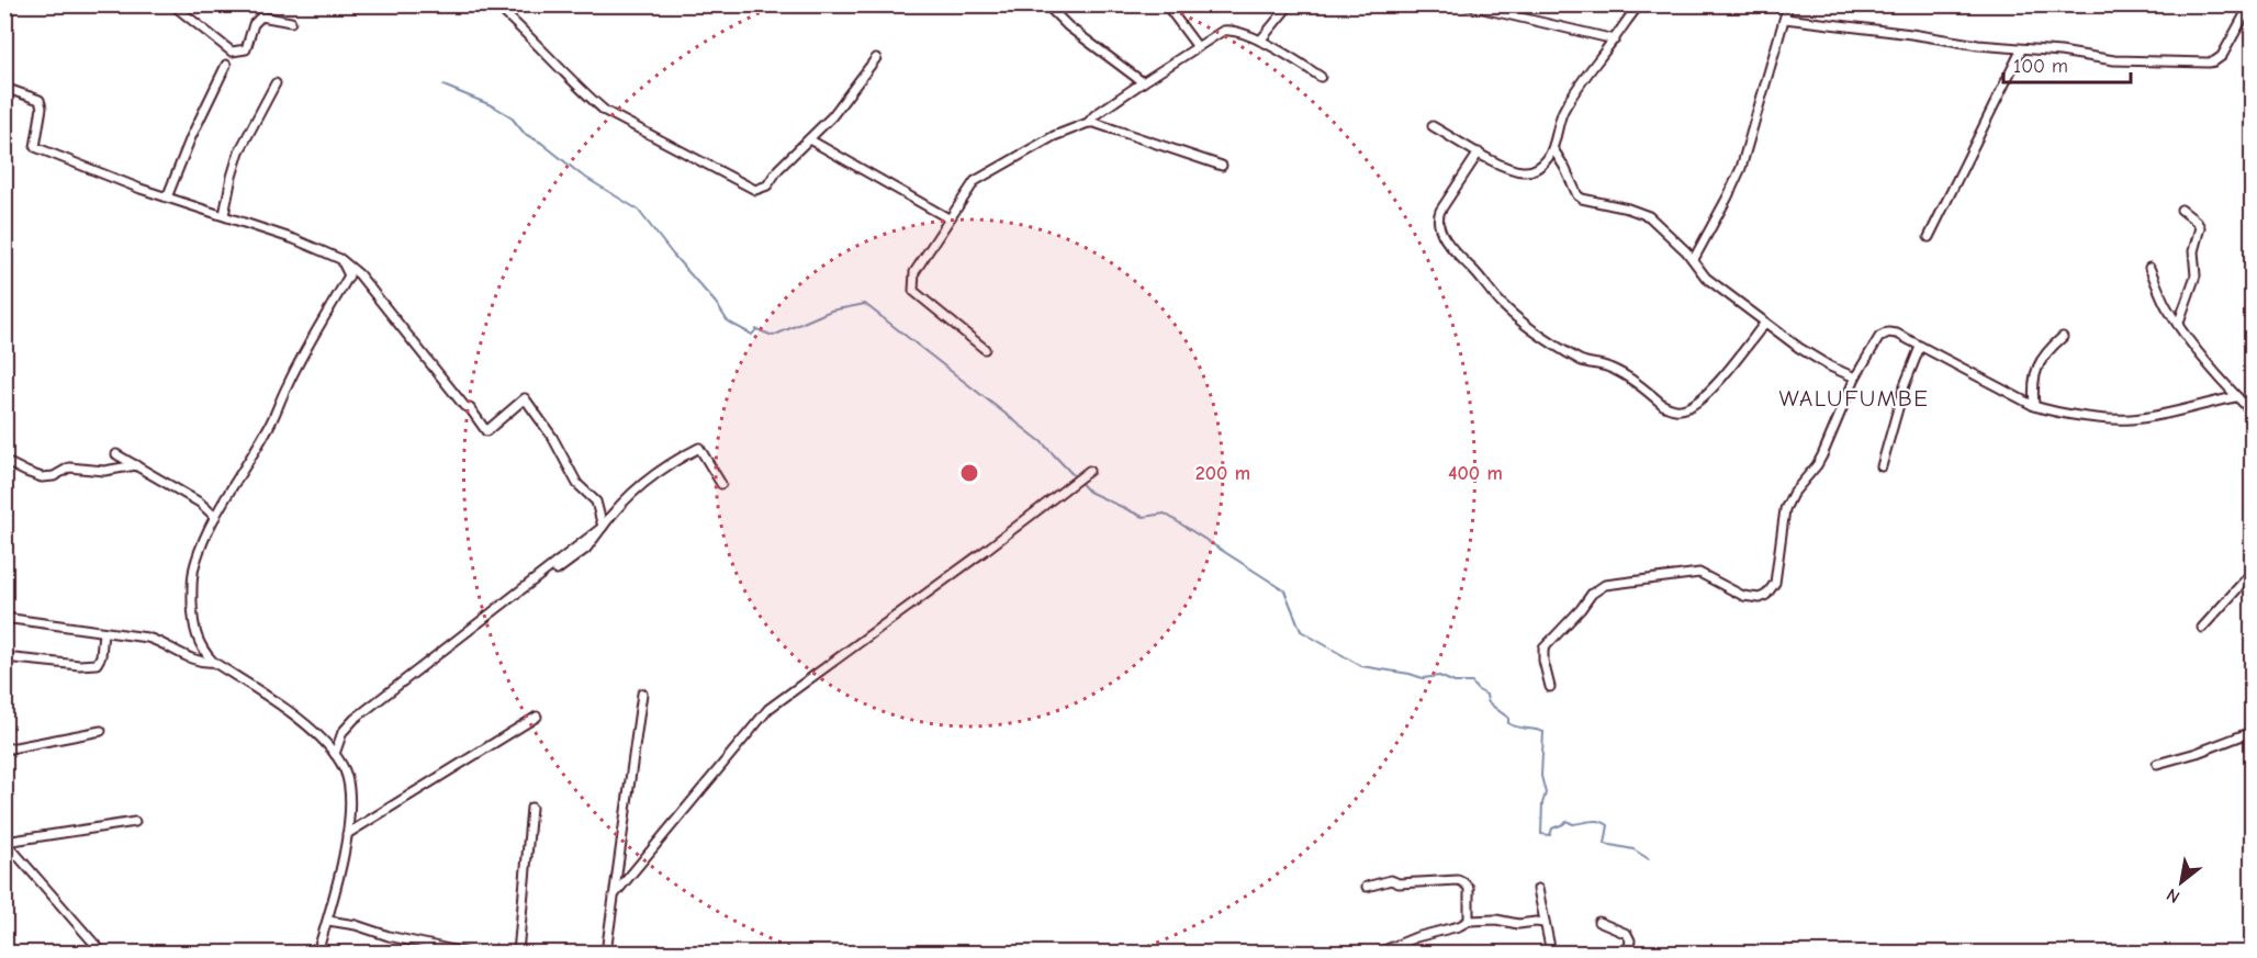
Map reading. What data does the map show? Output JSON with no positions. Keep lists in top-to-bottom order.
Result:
{
  "districts": ["WALUFUMBE"],
  "scale_bar": "100 m",
  "north": "bottom left",
  "rings": ["200 m", "400 m"]
}
